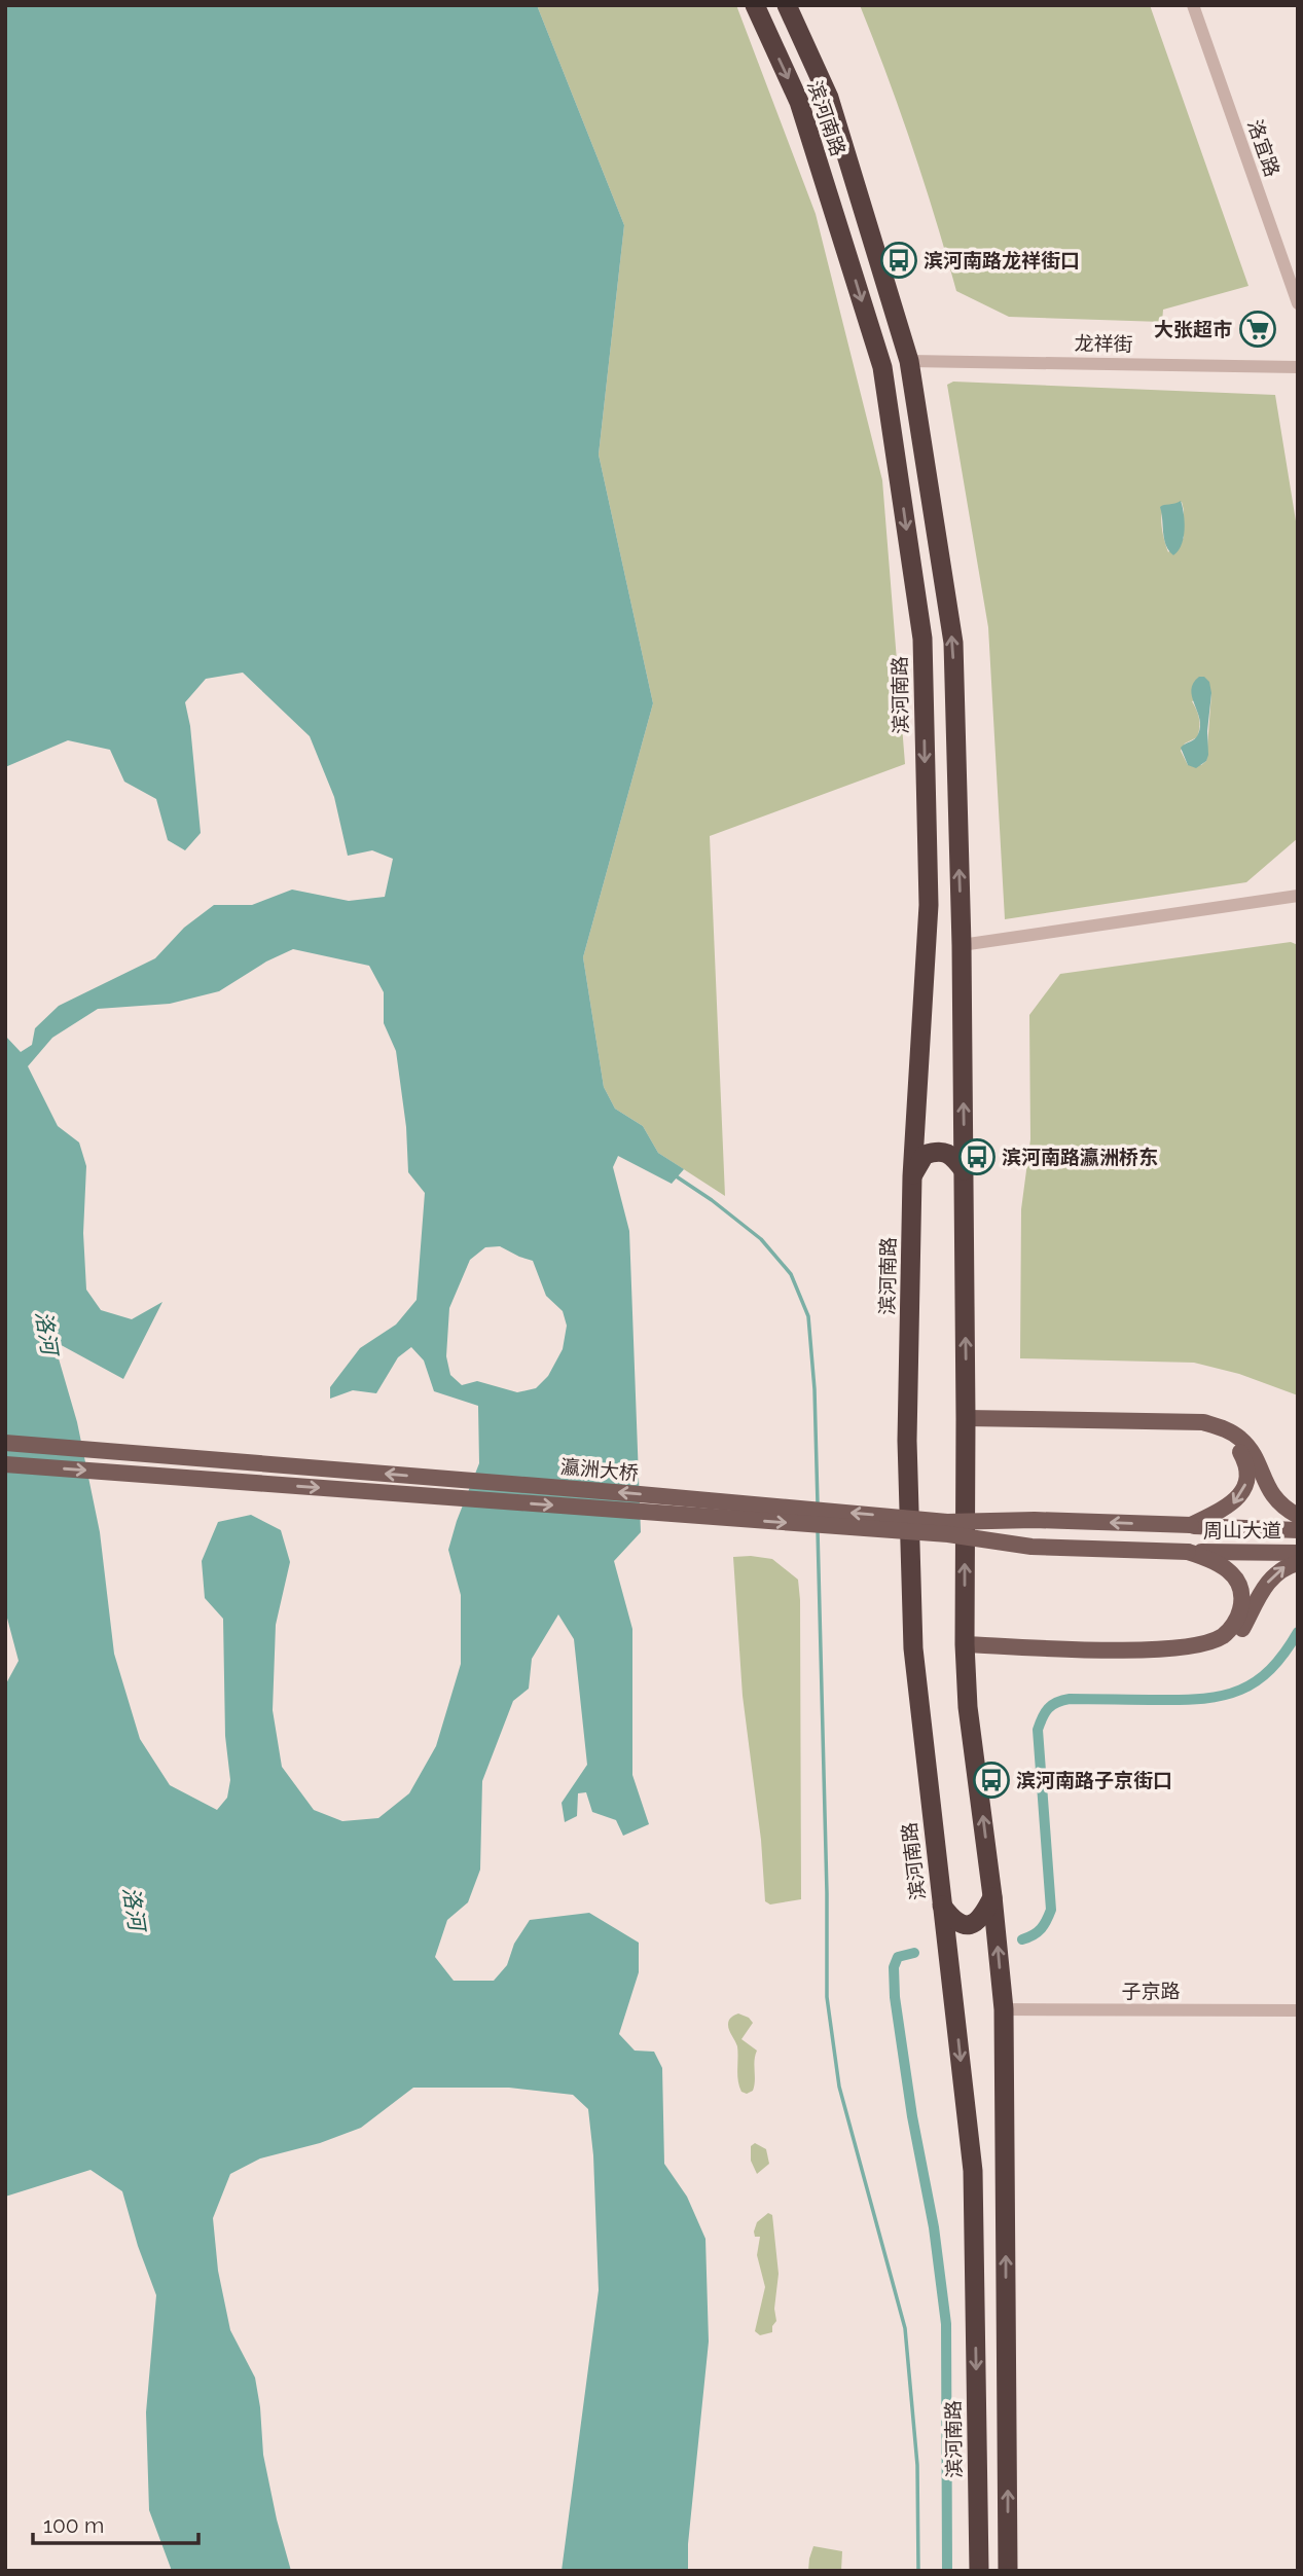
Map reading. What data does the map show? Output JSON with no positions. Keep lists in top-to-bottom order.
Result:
{
  "streets": {
    "highway": ["滨河南路"],
    "main road": ["瀛洲大桥", "周山大道"],
    "street": ["洛宜路", "龙祥街", "子京路"]
  },
  "crossings": [
    ["滨河南路", "龙祥街"],
    ["滨河南路", "子京路"],
    ["瀛洲大桥", "周山大道"]
  ],
  "water": ["洛河"],
  "places": {
    "bus stop": ["滨河南路龙祥街口", "滨河南路瀛洲桥东", "滨河南路子京街口"],
    "supermarket": ["大张超市"]
  },
  "scale_bar": "100 m"
}
